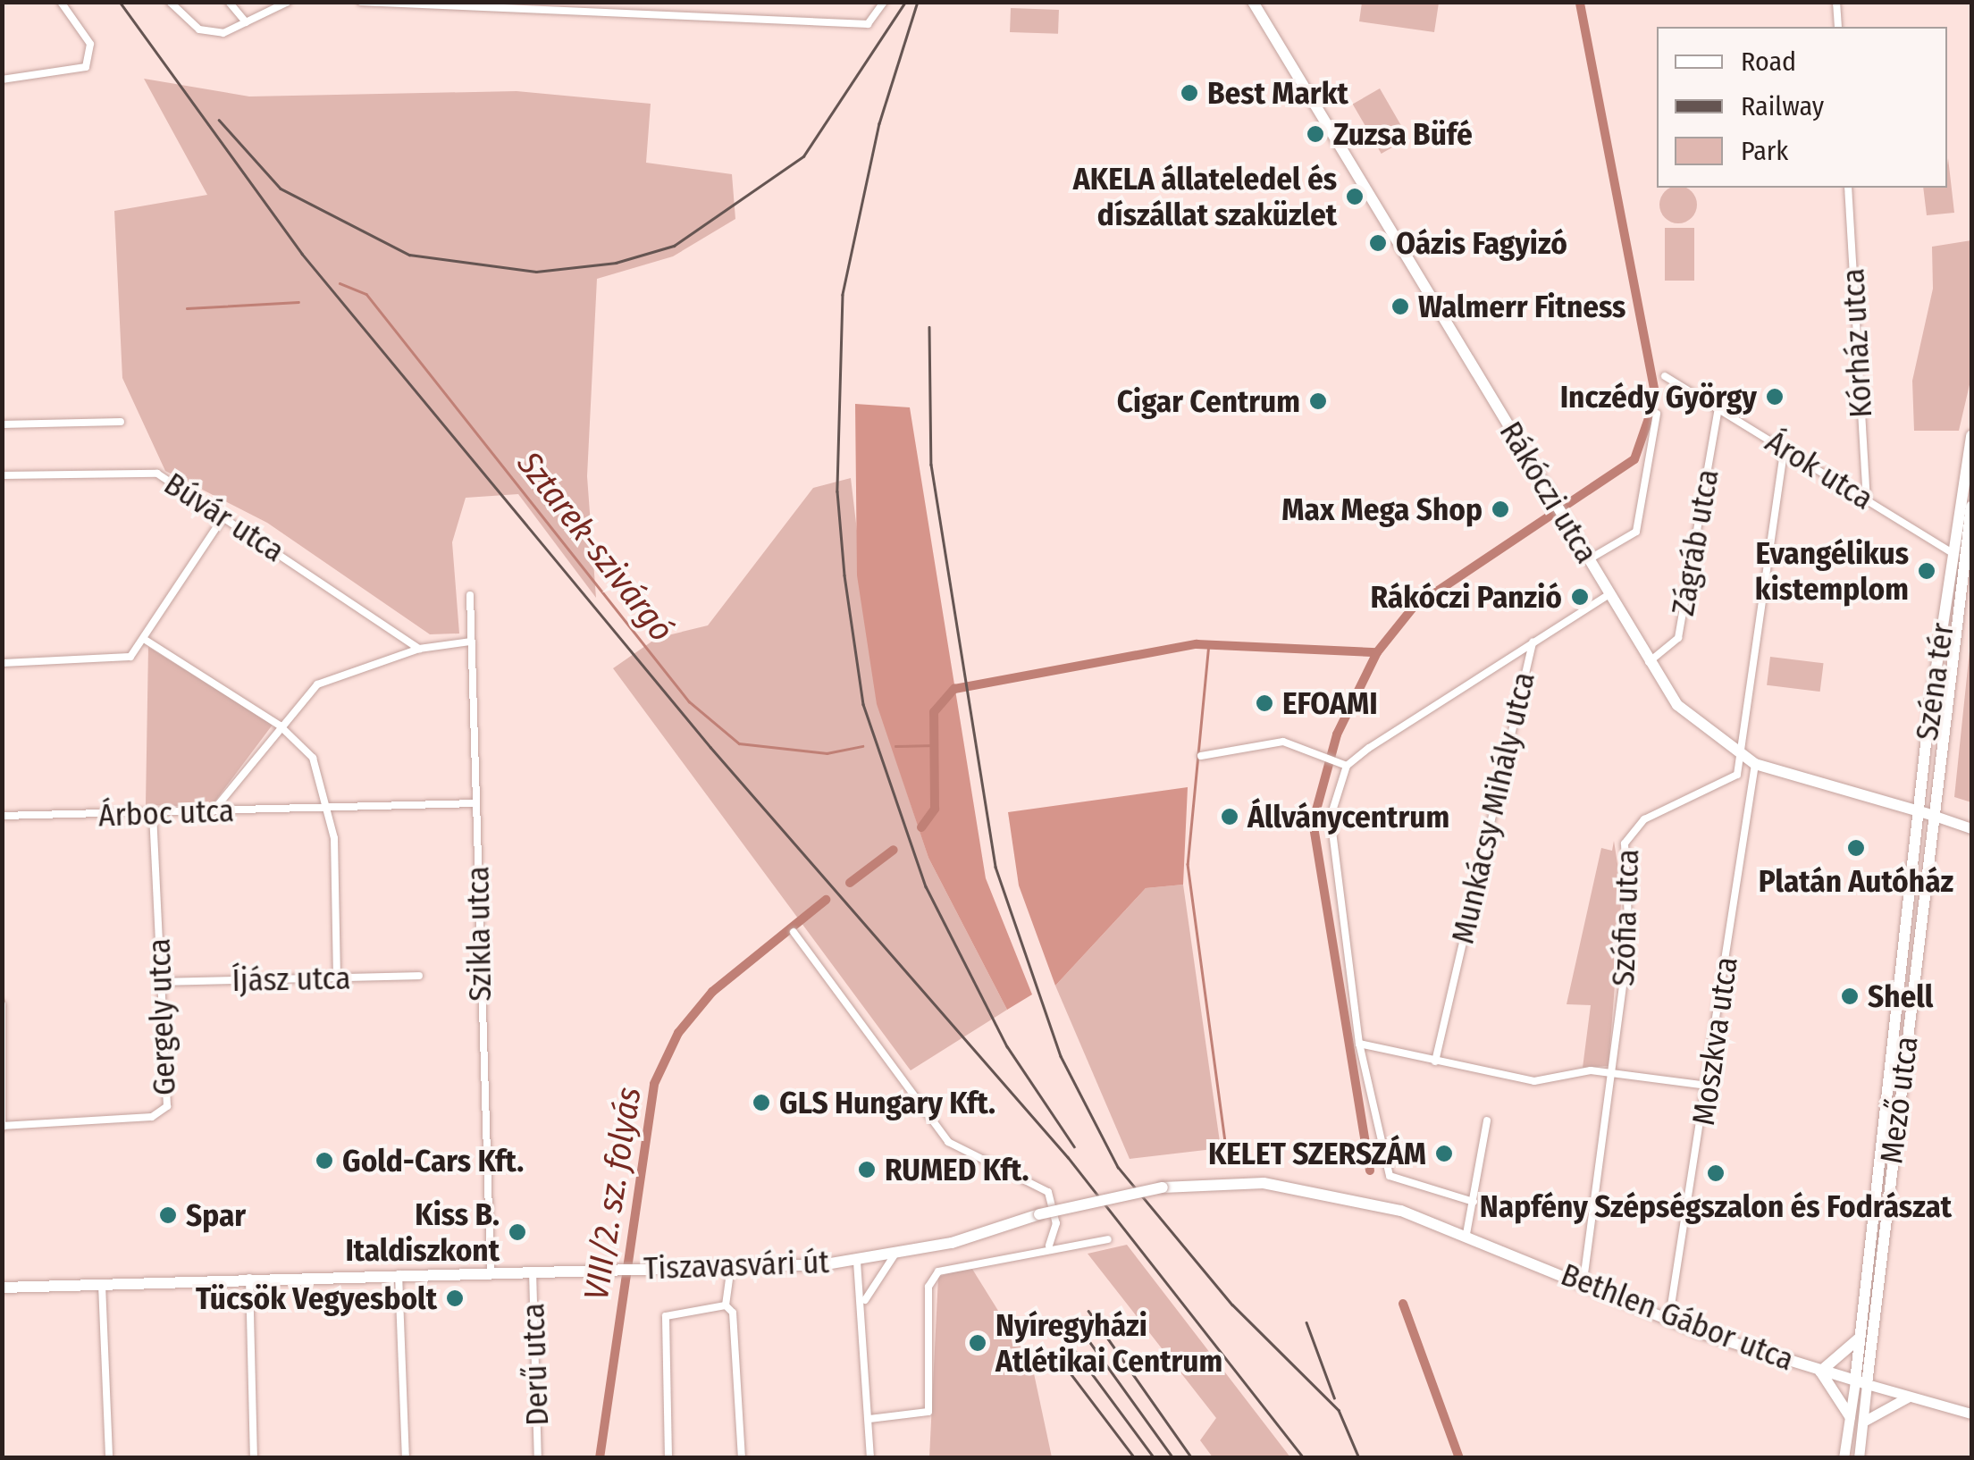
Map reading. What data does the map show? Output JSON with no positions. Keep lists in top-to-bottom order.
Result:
{
  "streets": {
    "main road": [
      "Rákóczi utca",
      "Széna tér",
      "Mező utca",
      "Tiszavasvári út",
      "Bethlen Gábor utca"
    ],
    "street": [
      "Kórház utca",
      "Árok utca",
      "Búvár utca",
      "Zágráb utca",
      "Munkácsy Mihály utca",
      "Árboc utca",
      "Szófia utca",
      "Szikla utca",
      "Íjász utca",
      "Gergely utca",
      "Moszkva utca",
      "Derű utca"
    ]
  },
  "crossings": [
    ["Kórház utca", "Árok utca"],
    ["Árok utca", "Zágráb utca"],
    ["Árok utca", "Széna tér"],
    ["Rákóczi utca", "Zágráb utca"],
    ["Rákóczi utca", "Széna tér"],
    ["Rákóczi utca", "Munkácsy Mihály utca"],
    ["Rákóczi utca", "Moszkva utca"],
    ["Rákóczi utca", "Mező utca"],
    ["Széna tér", "Mező utca"],
    ["Árboc utca", "Szikla utca"],
    ["Árboc utca", "Gergely utca"],
    ["Szófia utca", "Bethlen Gábor utca"],
    ["Szikla utca", "Tiszavasvári út"],
    ["Íjász utca", "Gergely utca"],
    ["Moszkva utca", "Bethlen Gábor utca"],
    ["Mező utca", "Bethlen Gábor utca"],
    ["Tiszavasvári út", "Bethlen Gábor utca"],
    ["Tiszavasvári út", "Derű utca"]
  ],
  "water": ["Sztarek-szivárgó", "VIII/2. sz. folyás"],
  "places": [
    "Best Markt",
    "Zuzsa Büfé",
    "AKELA állateledel és díszállat szaküzlet",
    "Oázis Fagyizó",
    "Walmerr Fitness",
    "Inczédy György",
    "Cigar Centrum",
    "Max Mega Shop",
    "Evangélikus kistemplom",
    "Rákóczi Panzió",
    "EFOAMI",
    "Állványcentrum",
    "Platán Autóház",
    "Shell",
    "GLS Hungary Kft.",
    "KELET SZERSZÁM",
    "Gold-Cars Kft.",
    "RUMED Kft.",
    "Napfény Szépségszalon és Fodrászat",
    "Spar",
    "Kiss B. Italdiszkont",
    "Tücsök Vegyesbolt",
    "Nyíregyházi Atlétikai Centrum"
  ],
  "legend": ["Road", "Railway", "Park"]
}
